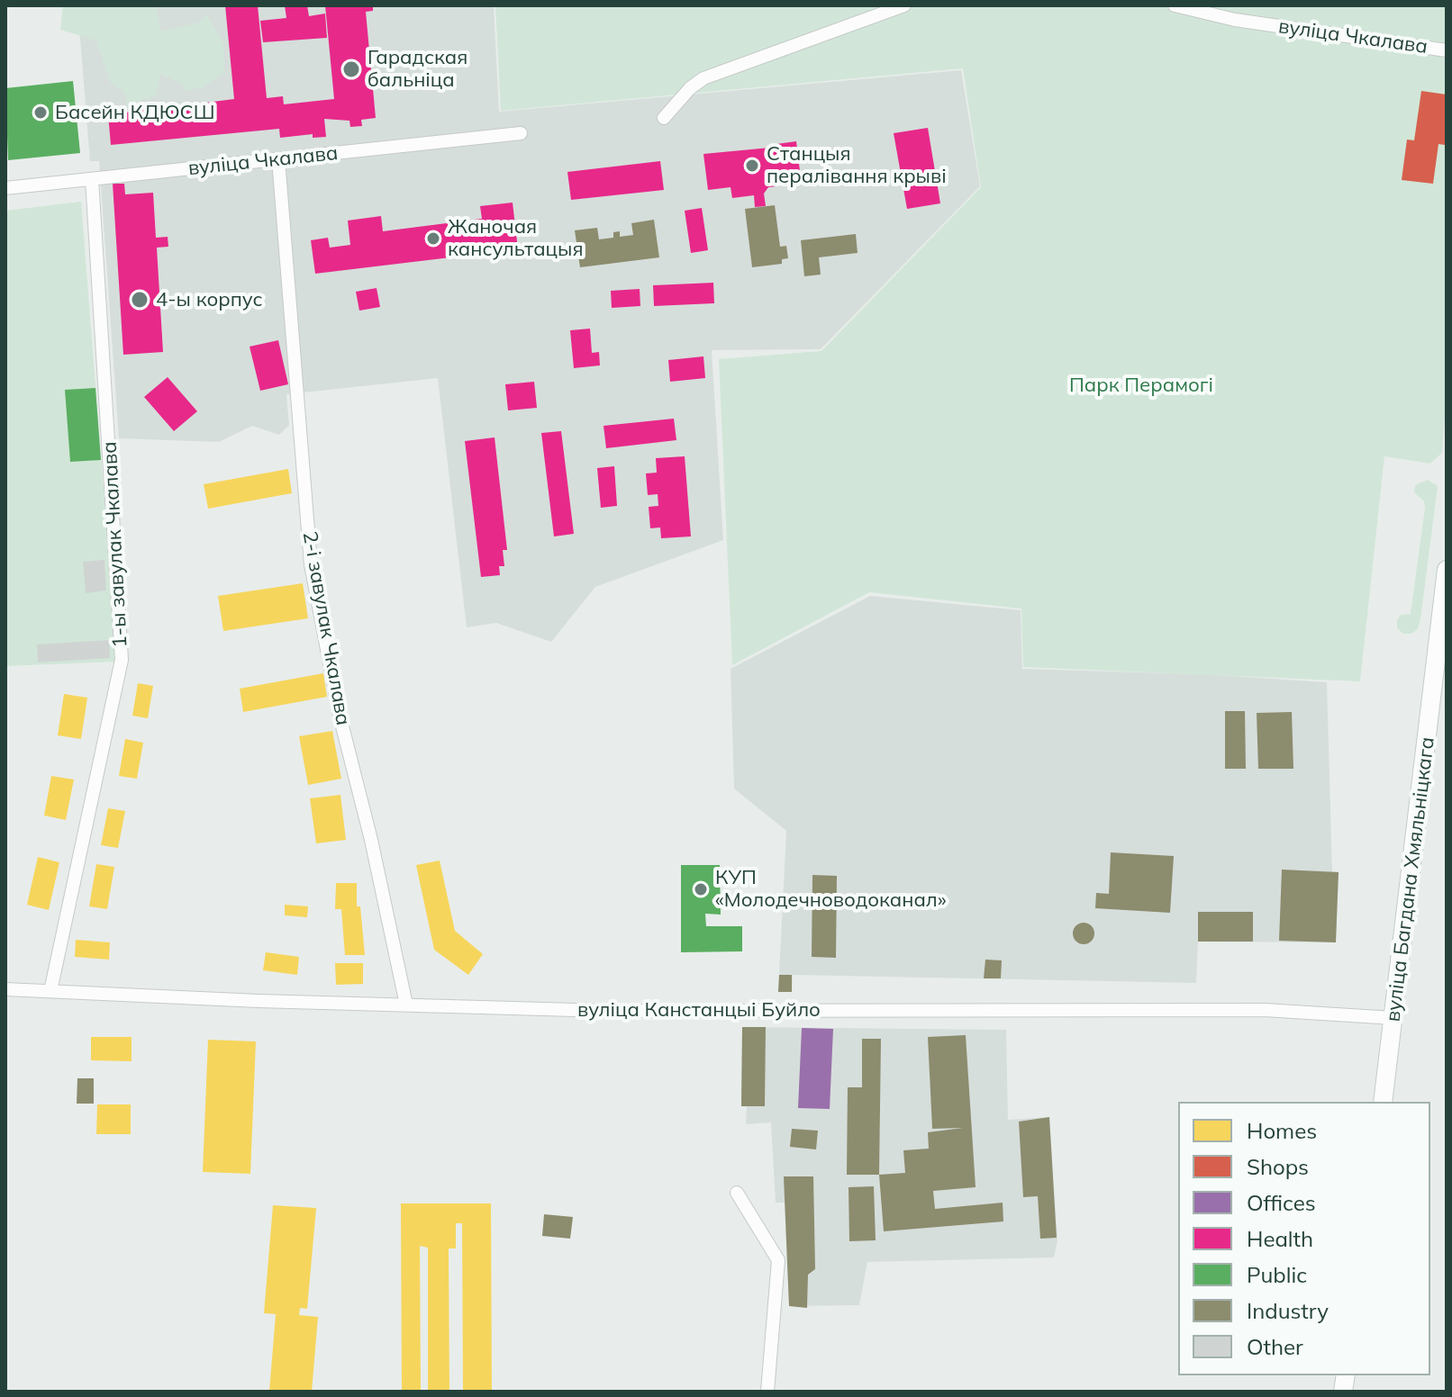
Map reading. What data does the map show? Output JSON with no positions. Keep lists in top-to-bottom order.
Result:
{
  "streets": {
    "street": [
      "вуліца Чкалава",
      "1-ы завулак Чкалава",
      "2-і завулак Чкалава",
      "вуліца Багдана Хмяльніцкага",
      "вуліца Канстанцыі Буйло"
    ]
  },
  "crossings": [
    ["вуліца Чкалава", "1-ы завулак Чкалава"],
    ["вуліца Чкалава", "2-і завулак Чкалава"],
    ["1-ы завулак Чкалава", "вуліца Канстанцыі Буйло"],
    ["2-і завулак Чкалава", "вуліца Канстанцыі Буйло"],
    ["вуліца Багдана Хмяльніцкага", "вуліца Канстанцыі Буйло"]
  ],
  "parks": ["Парк Перамогі"],
  "places": [
    "Гарадская бальніца",
    "Басейн КДЮСШ",
    "Станцыя пералівання крыві",
    "Жаночая кансультацыя",
    "4-ы корпус",
    "КУП «Молодечноводоканал»"
  ],
  "legend": [
    "Homes",
    "Shops",
    "Offices",
    "Health",
    "Public",
    "Industry",
    "Other"
  ]
}
